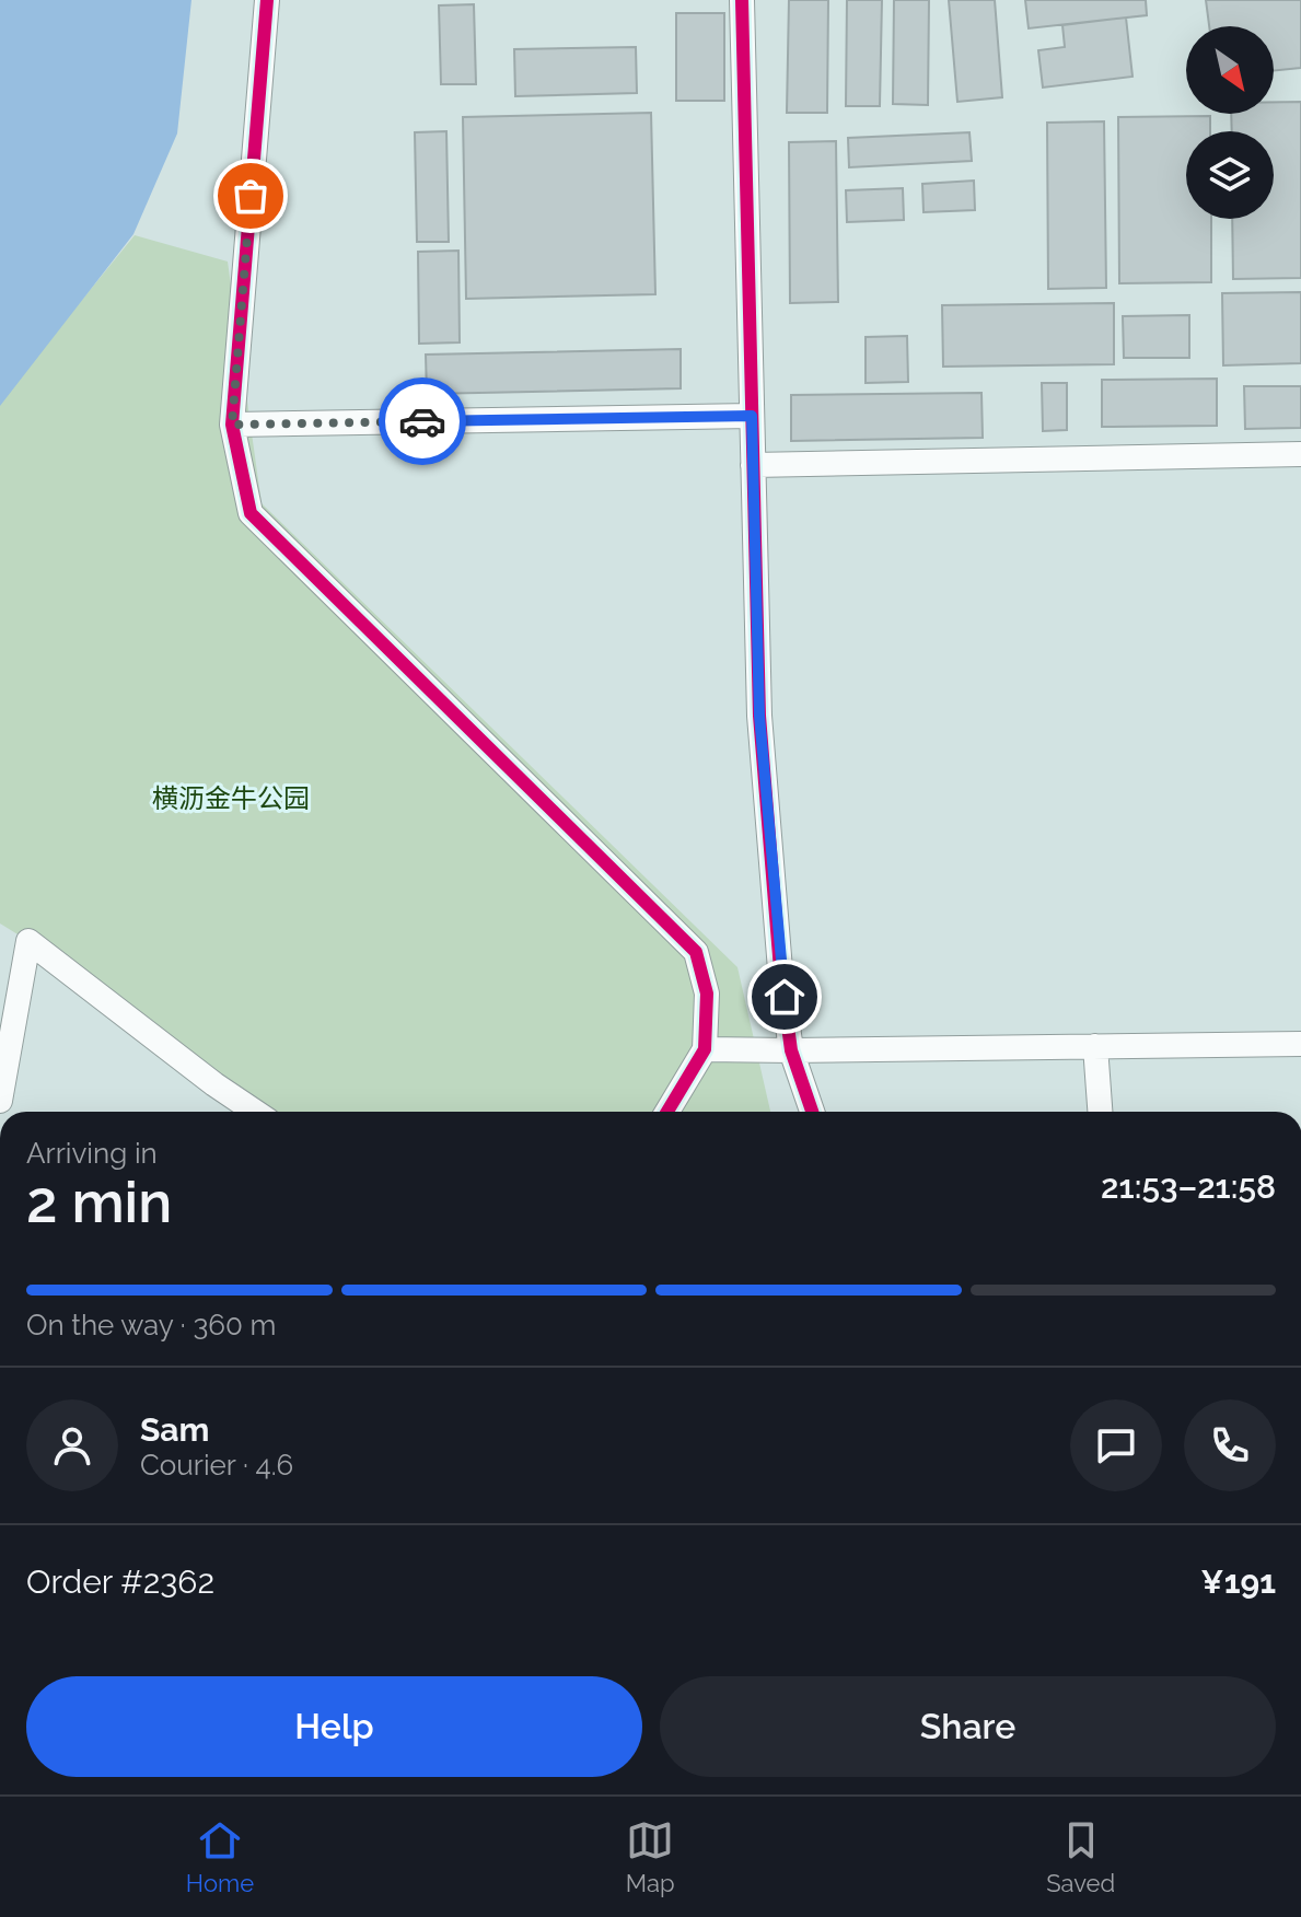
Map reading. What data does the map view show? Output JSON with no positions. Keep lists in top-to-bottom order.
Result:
{
  "parks": ["横沥金牛公园"],
  "north": "bottom right",
  "page": {
    "heading": ["2 min", "Arriving in", "21:53–21:58"],
    "panel": [
      "Sam",
      "Courier · 4.6",
      "Order #2362",
      "¥191"
    ],
    "bar": "On the way · 360 m",
    "buttons": ["Help", "Share"],
    "tabs": ["Home", "Map", "Saved"]
  }
}
